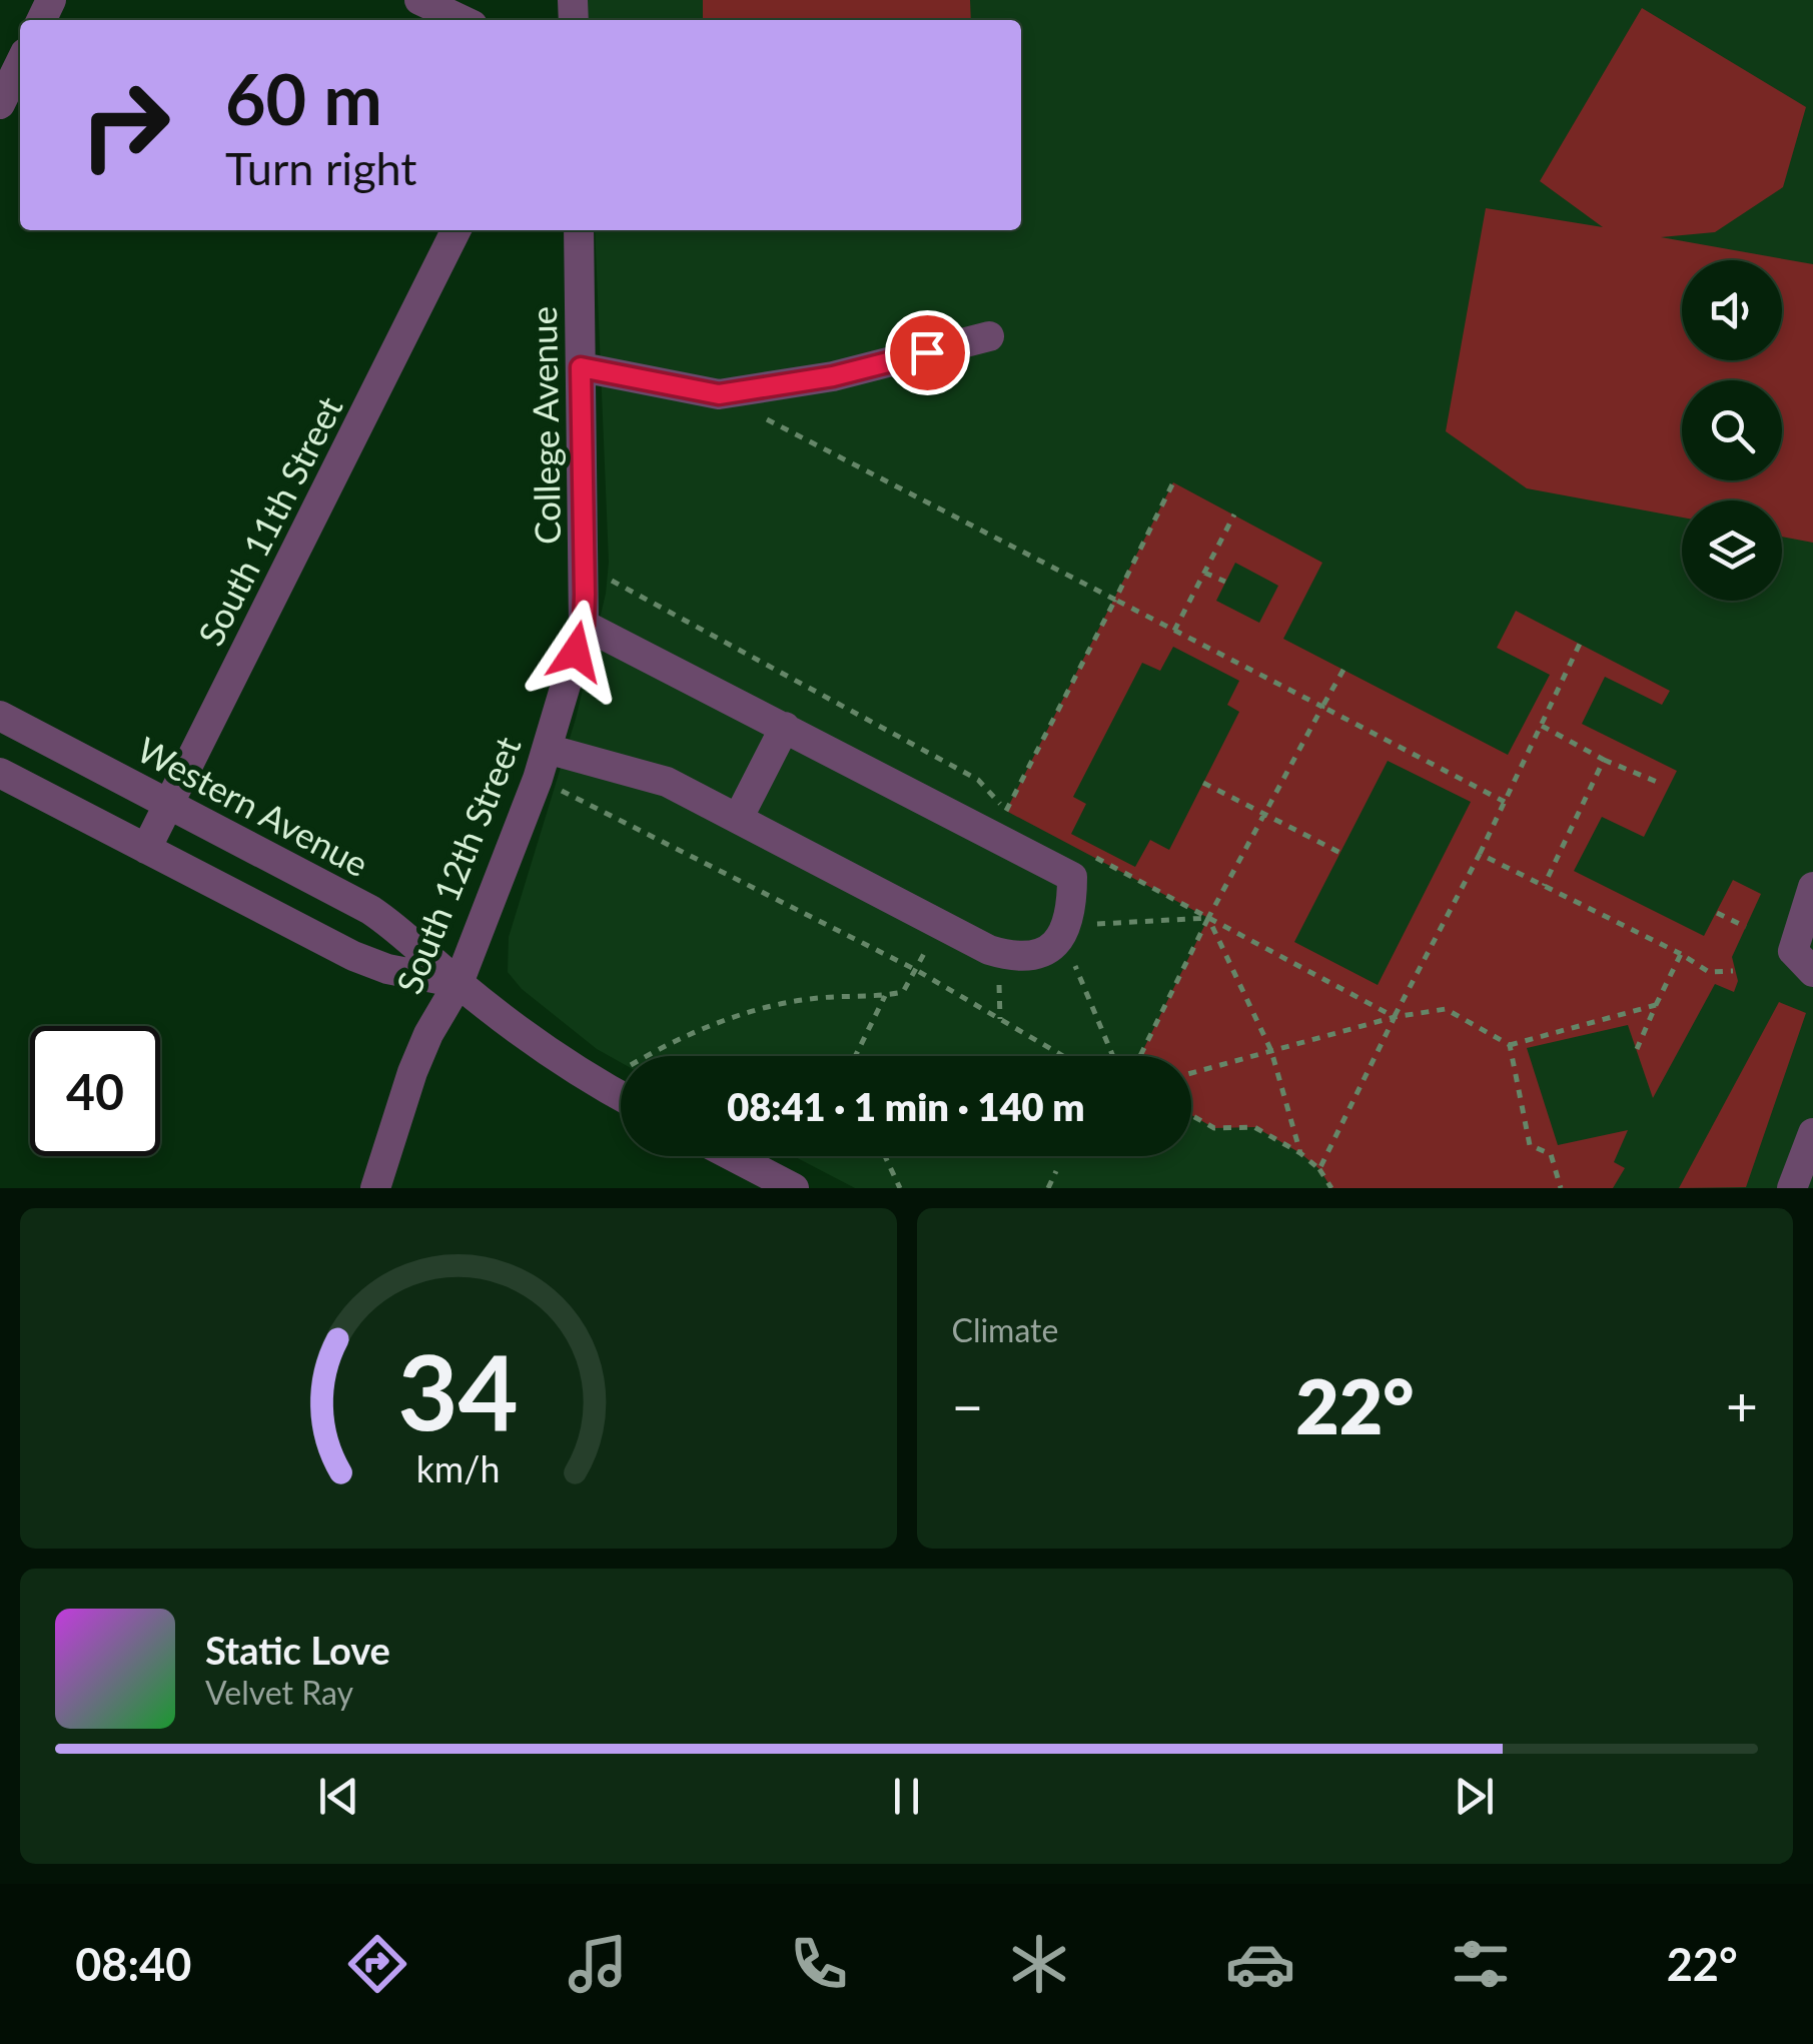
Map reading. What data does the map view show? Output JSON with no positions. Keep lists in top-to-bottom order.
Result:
{
  "streets": {
    "street": [
      "College Avenue",
      "South 11th Street",
      "Western Avenue",
      "South 12th Street"
    ]
  },
  "crossings": [
    ["College Avenue", "South 12th Street"],
    ["South 11th Street", "Western Avenue"],
    ["Western Avenue", "South 12th Street"]
  ],
  "page": {
    "turn": ["60 m", "Turn right"],
    "limit": "40",
    "trip": "08:41 · 1 min · 140 m",
    "tile": "Climate",
    "heat": ["−", "22°", "+"],
    "song": ["Static Love", "Velvet Ray"],
    "tabs": ["08:40", "22°"],
    "gauge": ["34", "km/h"]
  }
}
